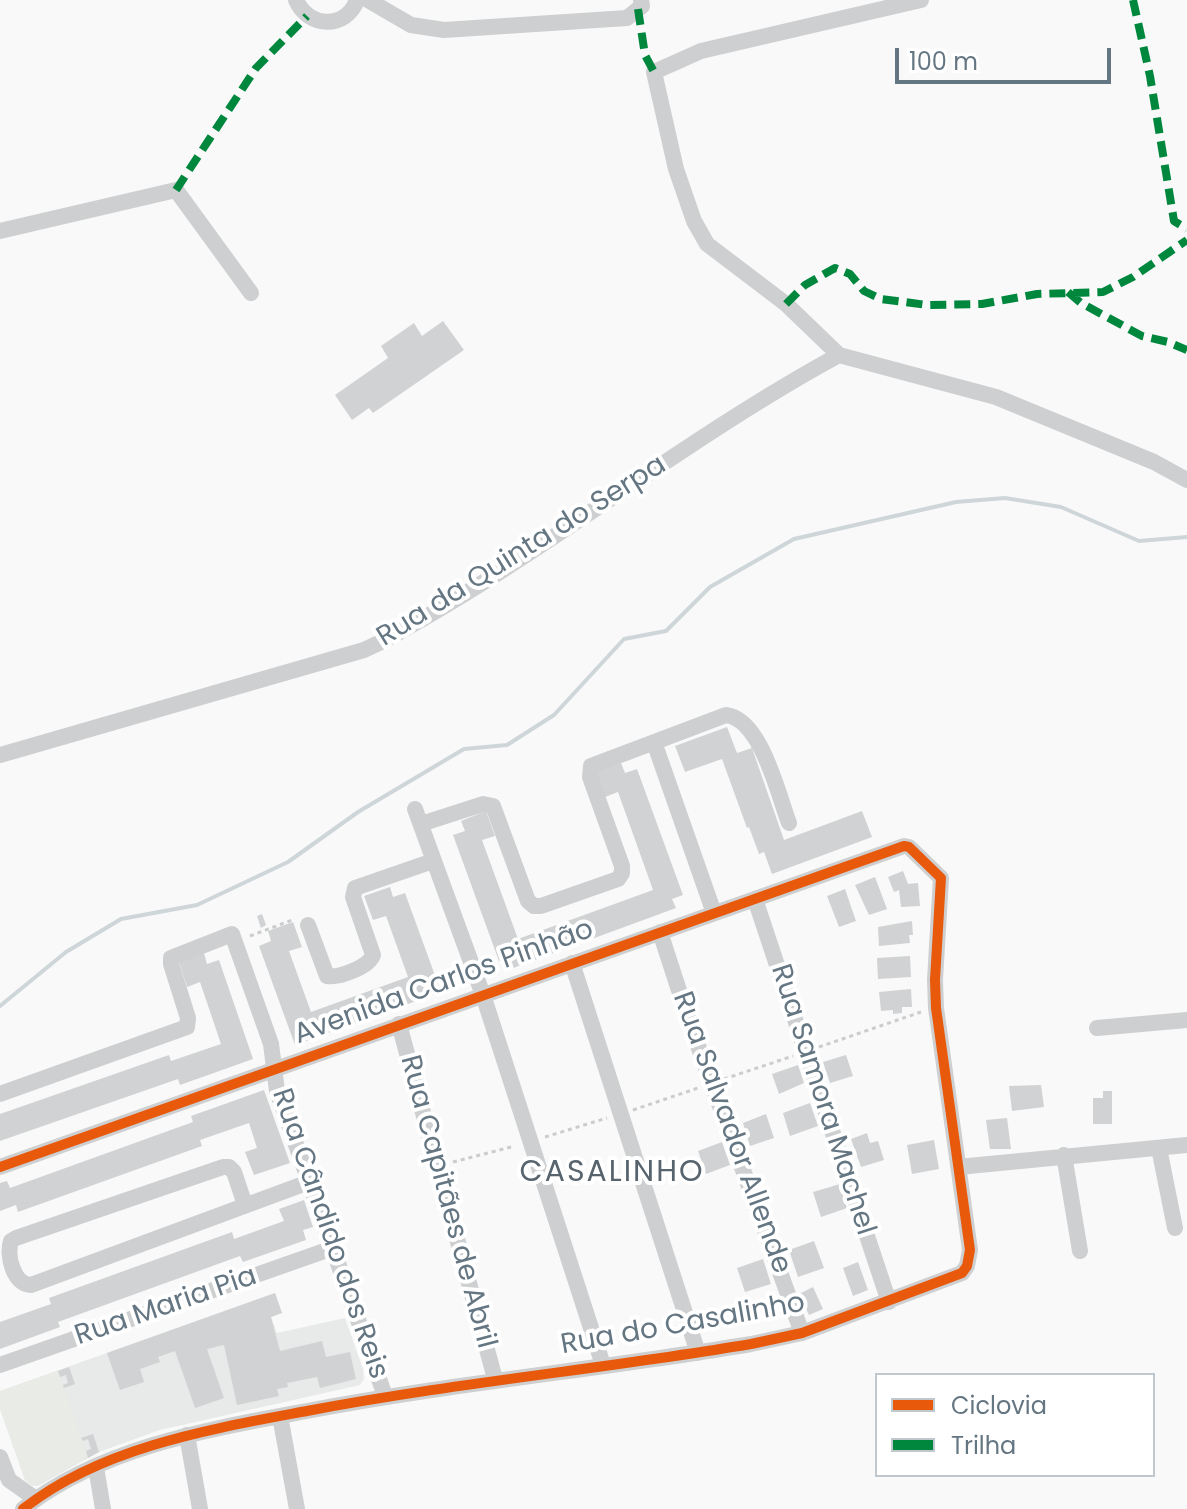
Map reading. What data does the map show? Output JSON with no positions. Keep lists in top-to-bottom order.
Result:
{
  "streets": {
    "street": [
      "Rua da Quinta do Serpa",
      "Avenida Carlos Pinhão",
      "Rua Samora Machel",
      "Rua Salvador Allende",
      "Rua Capitães de Abril",
      "Rua Cândido dos Reis",
      "Rua Maria Pia",
      "Rua do Casalinho"
    ]
  },
  "crossings": [
    ["Avenida Carlos Pinhão", "Rua Samora Machel"],
    ["Avenida Carlos Pinhão", "Rua Salvador Allende"],
    ["Avenida Carlos Pinhão", "Rua Capitães de Abril"],
    ["Avenida Carlos Pinhão", "Rua Cândido dos Reis"],
    ["Avenida Carlos Pinhão", "Rua do Casalinho"],
    ["Rua Samora Machel", "Rua do Casalinho"],
    ["Rua Salvador Allende", "Rua do Casalinho"],
    ["Rua Capitães de Abril", "Rua do Casalinho"],
    ["Rua Cândido dos Reis", "Rua Maria Pia"],
    ["Rua Cândido dos Reis", "Rua do Casalinho"]
  ],
  "districts": ["CASALINHO"],
  "legend": ["Ciclovia", "Trilha"],
  "scale_bar": "100 m"
}
